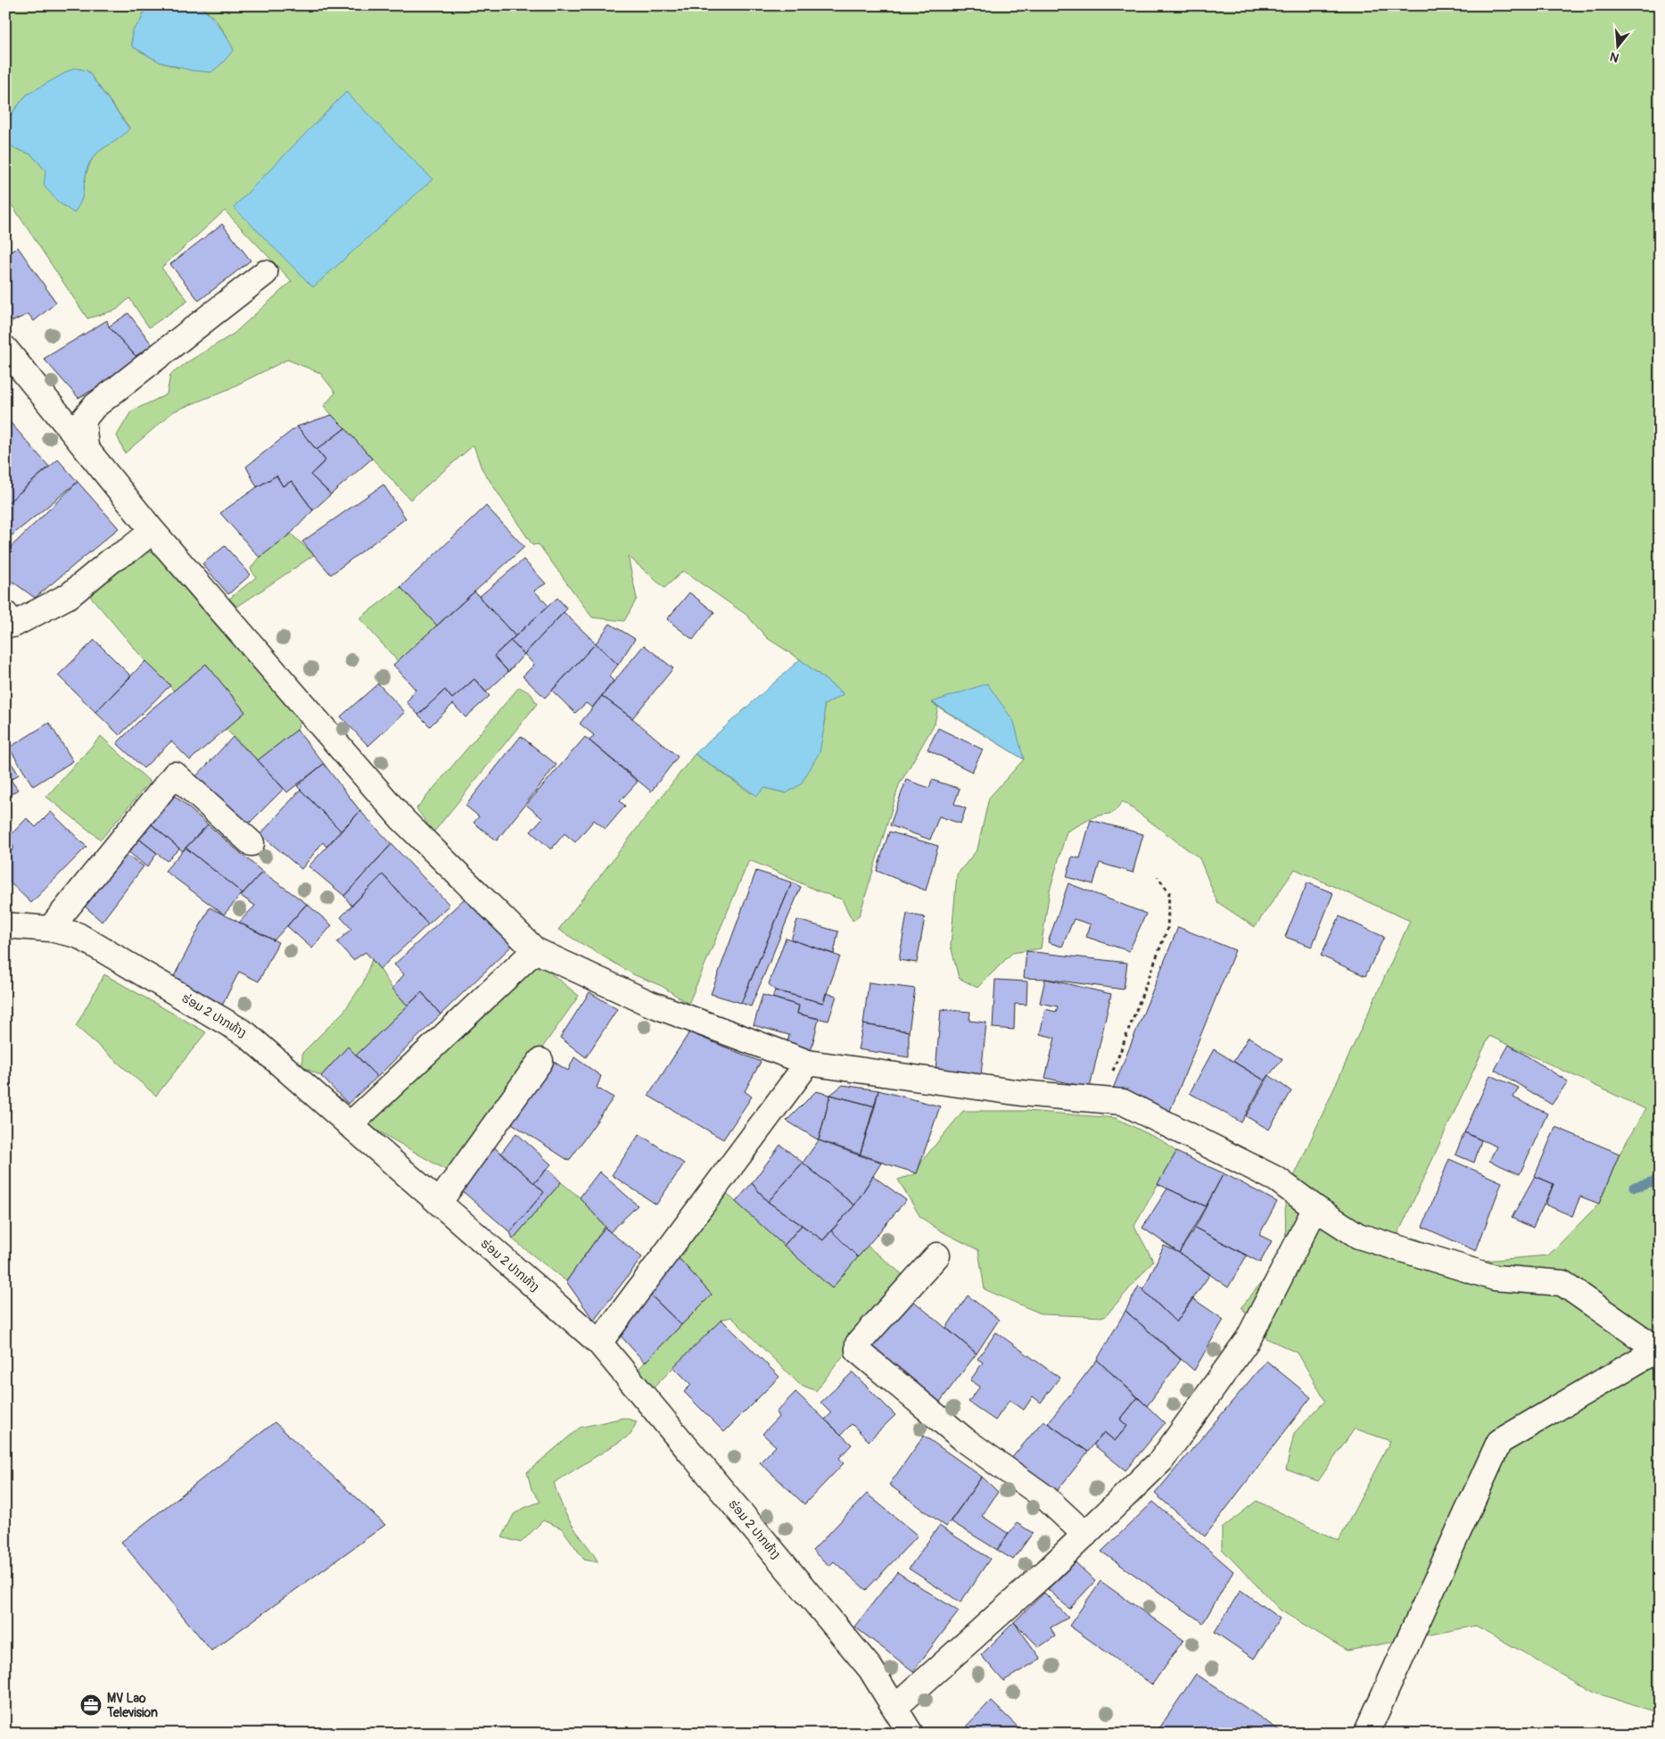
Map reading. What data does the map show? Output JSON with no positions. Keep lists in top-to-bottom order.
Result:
{
  "streets": {
    "street": ["ຮ່ອມ 2 ປາກທ້າງ"]
  },
  "places": {
    "office": ["MV Lao Television"]
  },
  "north": "bottom"
}
